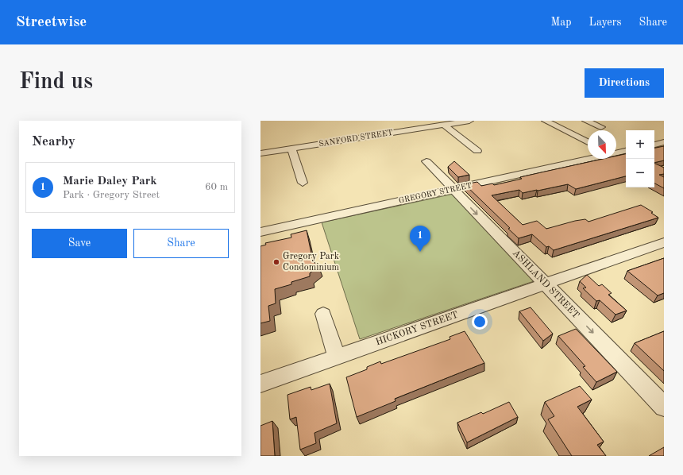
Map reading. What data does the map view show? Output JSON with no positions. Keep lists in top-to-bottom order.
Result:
{
  "streets": {
    "street": [
      "SANFORD STREET",
      "GREGORY STREET",
      "ASHLAND STREET",
      "HICKORY STREET"
    ]
  },
  "crossings": [
    ["GREGORY STREET", "ASHLAND STREET"],
    ["ASHLAND STREET", "HICKORY STREET"]
  ],
  "one_way": ["ASHLAND STREET"],
  "places": ["Gregory Park Condominium"],
  "north": "bottom right",
  "page": {
    "header": "Streetwise",
    "nav": ["Map", "Layers", "Share"],
    "buttons": [
      "Directions",
      ["Save", "Share"]
    ],
    "title": "Find us",
    "heading": "Nearby",
    "map_buttons": ["+", "−"],
    "list": [
      {
        "mark": "1",
        "name": "Marie Daley Park",
        "note": "Park · Gregory Street",
        "value": "60 m"
      }
    ],
    "pins": "1"
  }
}
